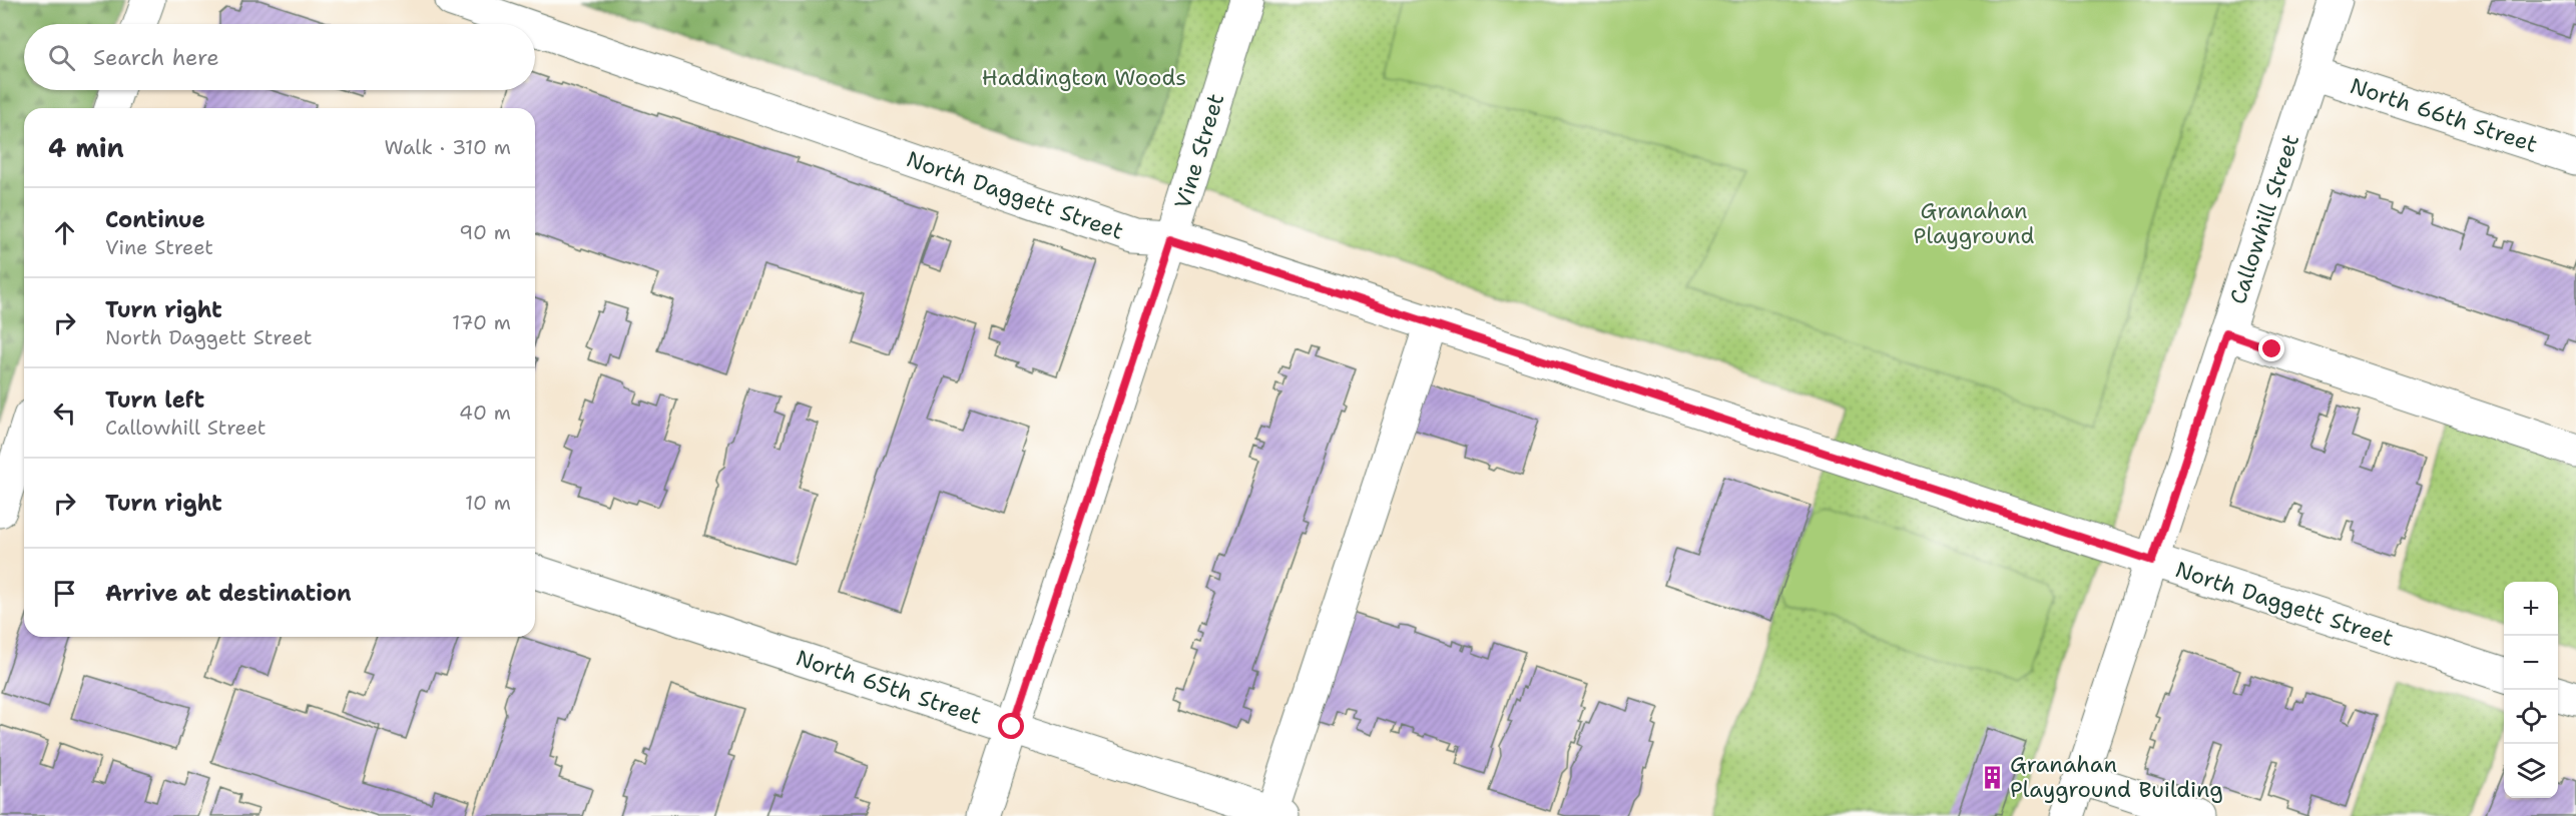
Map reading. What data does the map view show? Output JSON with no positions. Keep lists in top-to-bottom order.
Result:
{
  "streets": {
    "street": [
      "North 66th Street",
      "Vine Street",
      "North Daggett Street",
      "Callowhill Street",
      "North 65th Street"
    ]
  },
  "crossings": [
    ["North 66th Street", "Callowhill Street"],
    ["Vine Street", "North Daggett Street"],
    ["Vine Street", "North 65th Street"],
    ["North Daggett Street", "Callowhill Street"]
  ],
  "parks": ["Haddington Woods", "Granahan Playground"],
  "places": {
    "building": ["Granahan Playground Building"]
  },
  "page": {
    "search": "Search here",
    "heading": ["4 min", "Walk · 310 m"],
    "list": [
      ["Continue", "Vine Street", "90 m"],
      ["Turn right", "North Daggett Street", "170 m"],
      ["Turn left", "Callowhill Street", "40 m"],
      ["Turn right", "10 m"],
      "Arrive at destination"
    ],
    "map_buttons": ["+", "−"]
  }
}
